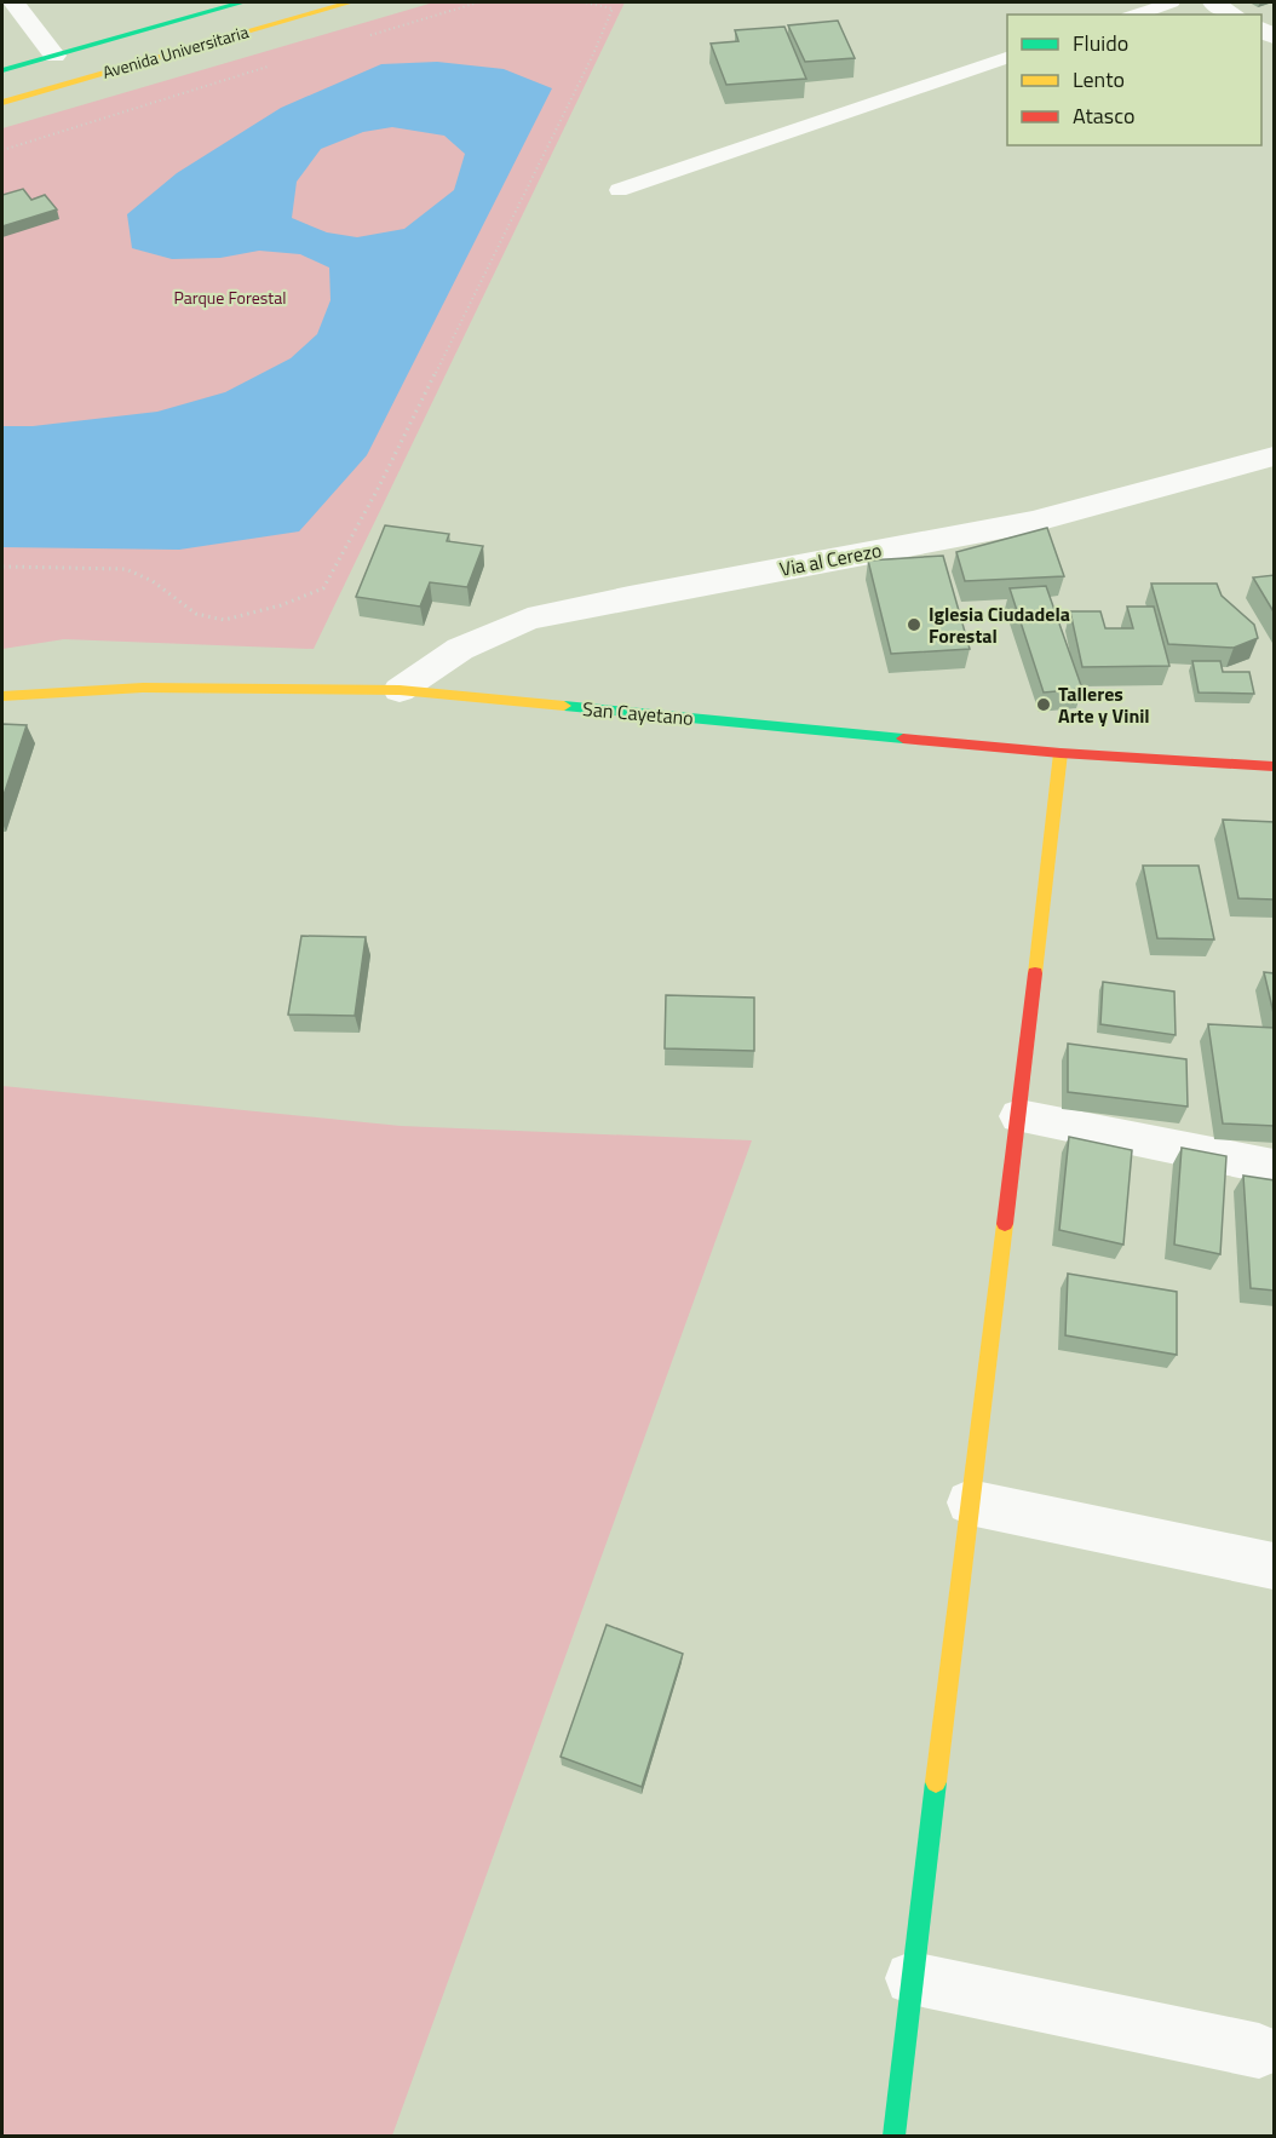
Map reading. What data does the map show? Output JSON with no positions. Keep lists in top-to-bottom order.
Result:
{
  "streets": {
    "main road": ["Avenida Universitaria", "San Cayetano"],
    "street": ["Via al Cerezo"]
  },
  "crossings": [
    ["Via al Cerezo", "San Cayetano"]
  ],
  "parks": ["Parque Forestal"],
  "places": ["Iglesia Ciudadela Forestal", "Talleres Arte y Vinil"],
  "legend": ["Fluido", "Lento", "Atasco"]
}
